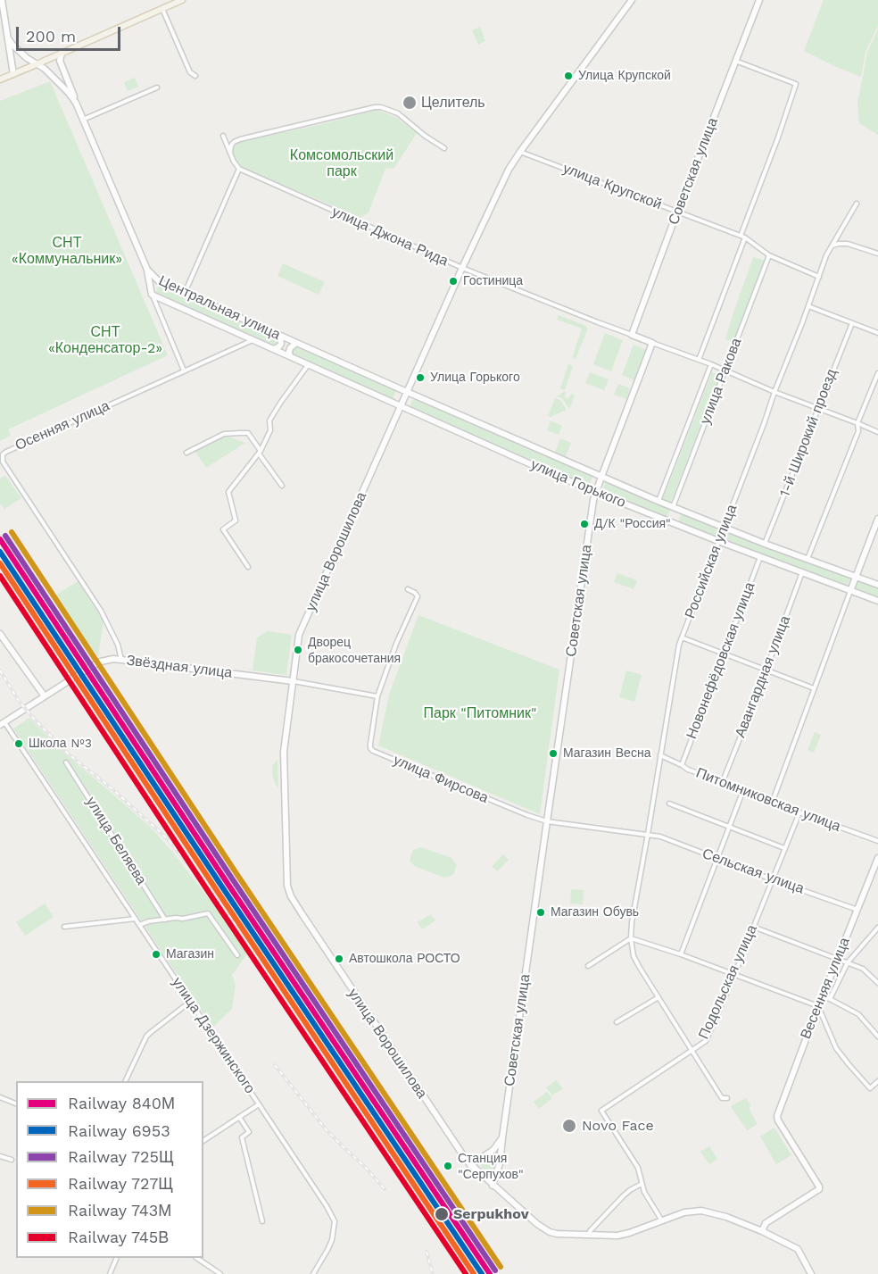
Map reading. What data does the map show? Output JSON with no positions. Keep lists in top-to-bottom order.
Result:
{
  "streets": {
    "street": [
      "Советская улица",
      "улица Крупской",
      "улица Джона Рида",
      "Центральная улица",
      "улица Ракова",
      "Осенняя улица",
      "1-й Широкий проезд",
      "улица Горького",
      "улица Ворошилова",
      "Российская улица",
      "Новонефёдовская улица",
      "Звёздная улица",
      "Авангардная улица",
      "улица Фирсова",
      "Питомниковская улица",
      "улица Беляева",
      "Сельская улица",
      "Подольская улица",
      "Весенняя улица",
      "улица Дзержинского"
    ]
  },
  "crossings": [
    ["Советская улица", "улица Крупской"],
    ["Советская улица", "улица Джона Рида"],
    ["Советская улица", "улица Ракова"],
    ["Советская улица", "улица Горького"],
    ["Советская улица", "улица Ворошилова"],
    ["Советская улица", "улица Фирсова"],
    ["улица Крупской", "улица Ракова"],
    ["улица Крупской", "улица Ворошилова"],
    ["улица Крупской", "Российская улица"],
    ["улица Джона Рида", "улица Ворошилова"],
    ["Центральная улица", "Осенняя улица"],
    ["Центральная улица", "улица Горького"],
    ["Центральная улица", "улица Ворошилова"],
    ["улица Ракова", "улица Горького"],
    ["Осенняя улица", "Звёздная улица"],
    ["1-й Широкий проезд", "улица Горького"],
    ["улица Горького", "улица Ворошилова"],
    ["улица Горького", "Российская улица"],
    ["улица Горького", "Новонефёдовская улица"],
    ["улица Горького", "Авангардная улица"],
    ["улица Ворошилова", "Звёздная улица"],
    ["Российская улица", "улица Фирсова"],
    ["Российская улица", "Питомниковская улица"],
    ["Российская улица", "Сельская улица"],
    ["Новонефёдовская улица", "Питомниковская улица"],
    ["Авангардная улица", "Питомниковская улица"],
    ["улица Фирсова", "Сельская улица"],
    ["Питомниковская улица", "Подольская улица"],
    ["Сельская улица", "Подольская улица"],
    ["Сельская улица", "Весенняя улица"]
  ],
  "parks": [
    "Комсомольский парк",
    "СНТ «Коммунальник»",
    "СНТ «Конденсатор-2»",
    "Парк \"Питомник\""
  ],
  "places": [
    "Улица Крупской",
    "Целитель",
    "Гостиница",
    "Улица Горького",
    "Д/К \"Россия\"",
    "Дворец бракосочетания",
    "Школа №3",
    "Магазин Весна",
    "Магазин Обувь",
    "Магазин",
    "Автошкола РОСТО",
    "Novo Face",
    "Станция \"Серпухов\"",
    "Serpukhov"
  ],
  "lines": [
    "rail line 743М",
    "rail line 725Щ",
    "rail line 840М",
    "rail line 6953",
    "rail line 727Щ",
    "rail line 745В"
  ],
  "legend": [
    "Railway 840М",
    "Railway 6953",
    "Railway 725Щ",
    "Railway 727Щ",
    "Railway 743М",
    "Railway 745В"
  ],
  "scale_bar": "200 m"
}
